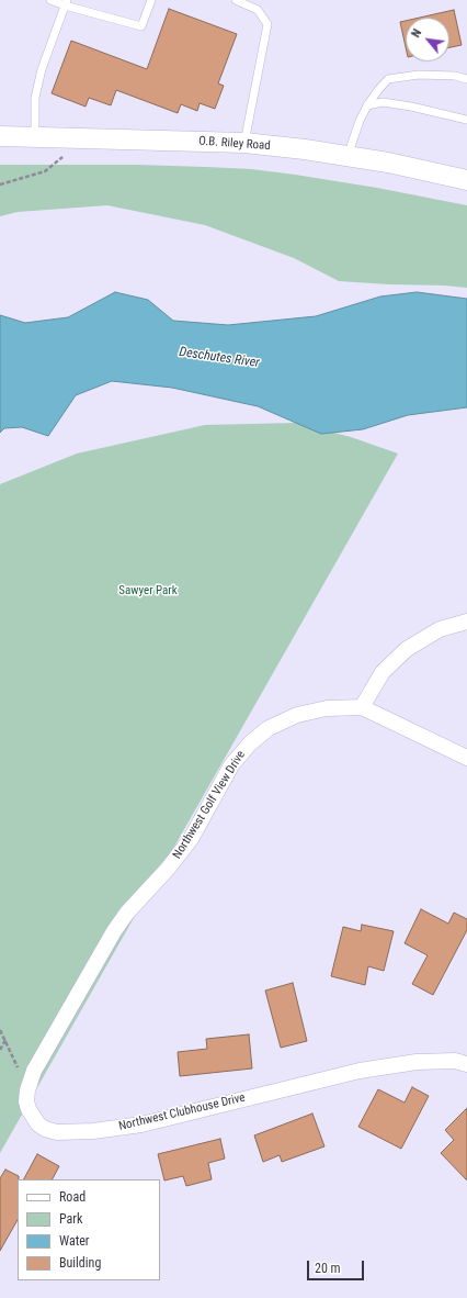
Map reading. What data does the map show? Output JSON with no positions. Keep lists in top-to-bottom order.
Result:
{
  "streets": {
    "street": ["O.B. Riley Road", "Northwest Golf View Drive", "Northwest Clubhouse Drive"]
  },
  "crossings": [
    ["Northwest Golf View Drive", "Northwest Clubhouse Drive"]
  ],
  "water": ["Deschutes River"],
  "parks": ["Sawyer Park"],
  "legend": [
    "Road",
    "Park",
    "Water",
    "Building"
  ],
  "scale_bar": "20 m",
  "north": "top left"
}
